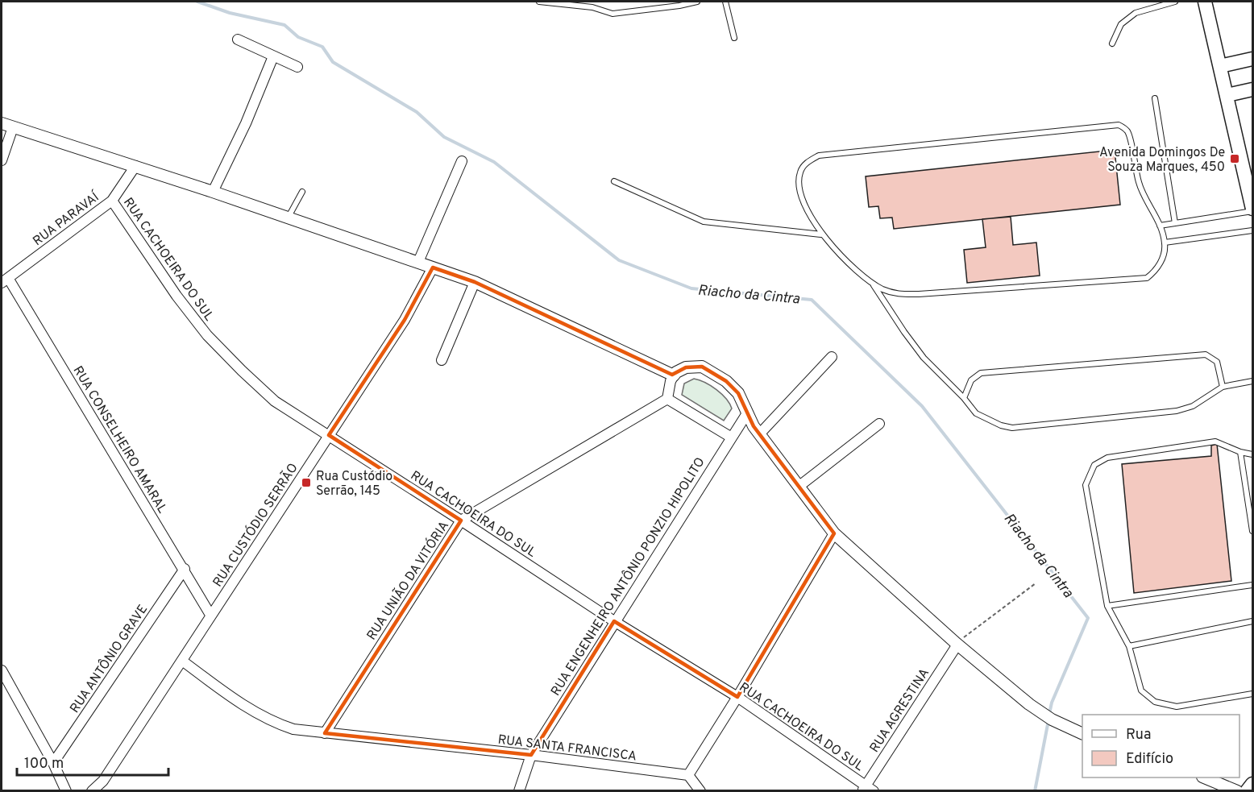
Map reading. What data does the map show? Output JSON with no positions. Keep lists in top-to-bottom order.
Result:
{
  "streets": {
    "street": [
      "RUA PARAVAÍ",
      "RUA CACHOEIRA DO SUL",
      "RUA CONSELHEIRO AMARAL",
      "RUA CUSTÓDIO SERRÃO",
      "RUA ENGENHEIRO ANTÔNIO PONZIO HIPOLITO",
      "RUA UNIÃO DA VITÓRIA",
      "RUA ANTÔNIO GRAVE",
      "RUA AGRESTINA",
      "RUA SANTA FRANCISCA"
    ]
  },
  "crossings": [
    ["RUA PARAVAÍ", "RUA CACHOEIRA DO SUL"],
    ["RUA PARAVAÍ", "RUA CONSELHEIRO AMARAL"],
    ["RUA CACHOEIRA DO SUL", "RUA CUSTÓDIO SERRÃO"],
    ["RUA CACHOEIRA DO SUL", "RUA ENGENHEIRO ANTÔNIO PONZIO HIPOLITO"],
    ["RUA CACHOEIRA DO SUL", "RUA UNIÃO DA VITÓRIA"],
    ["RUA CACHOEIRA DO SUL", "RUA AGRESTINA"],
    ["RUA CONSELHEIRO AMARAL", "RUA CUSTÓDIO SERRÃO"],
    ["RUA CONSELHEIRO AMARAL", "RUA ANTÔNIO GRAVE"],
    ["RUA CUSTÓDIO SERRÃO", "RUA SANTA FRANCISCA"],
    ["RUA ENGENHEIRO ANTÔNIO PONZIO HIPOLITO", "RUA SANTA FRANCISCA"],
    ["RUA UNIÃO DA VITÓRIA", "RUA SANTA FRANCISCA"]
  ],
  "water": ["Riacho da Cintra"],
  "places": {
    "transit": ["Avenida Domingos De Souza Marques, 450", "Rua Custódio Serrão, 145"]
  },
  "legend": ["Rua", "Edifício"],
  "scale_bar": "100 m"
}
